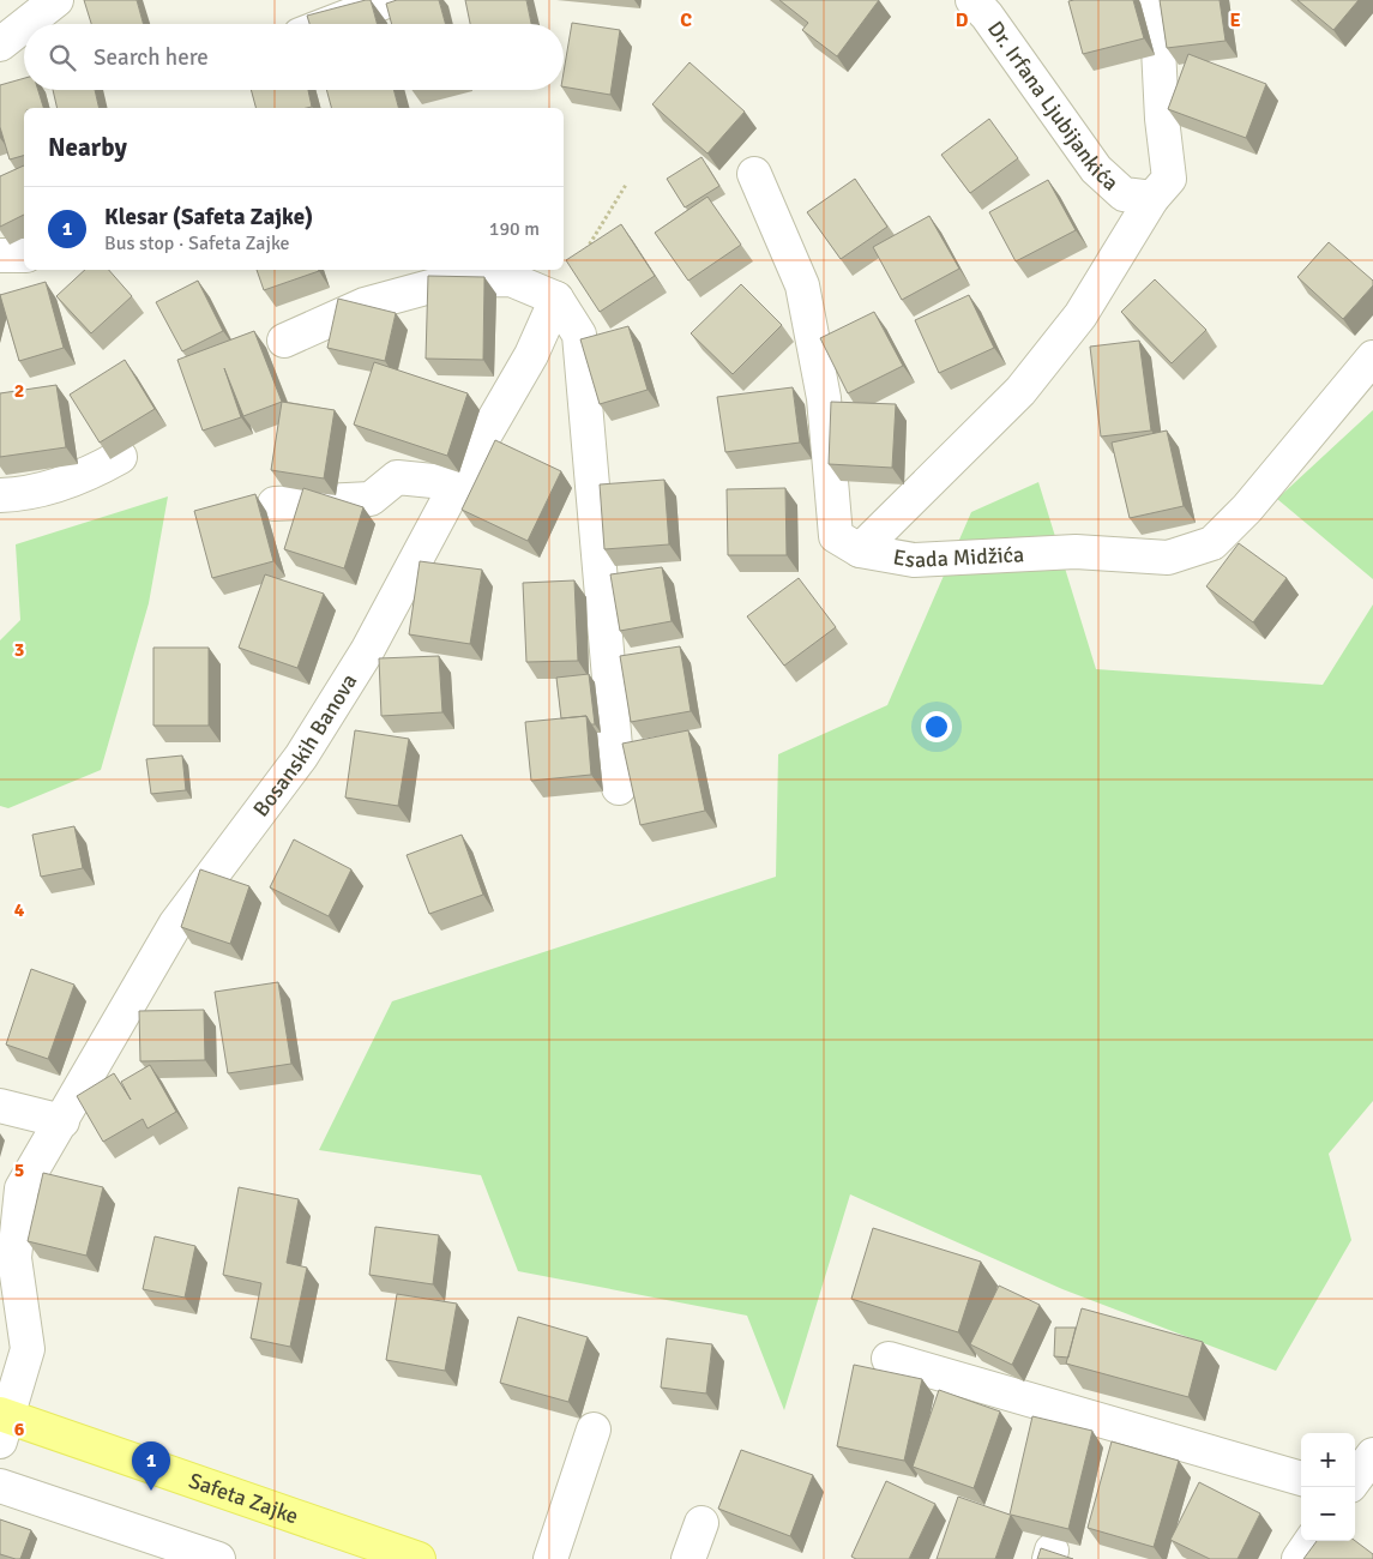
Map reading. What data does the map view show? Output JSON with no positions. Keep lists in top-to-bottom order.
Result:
{
  "streets": {
    "main road": ["Safeta Zajke"],
    "street": ["Dr. Irfana Ljubijankića", "Esada Midžića", "Bosanskih Banova"]
  },
  "crossings": [
    ["Bosanskih Banova", "Safeta Zajke"]
  ],
  "page": {
    "search": "Search here",
    "heading": "Nearby",
    "list": [
      {
        "mark": "1",
        "name": "Klesar (Safeta Zajke)",
        "note": "Bus stop · Safeta Zajke",
        "value": "190 m"
      }
    ],
    "map_buttons": ["+", "−"],
    "pins": "1"
  },
  "grid": {
    "columns": ["C", "D", "E"],
    "rows": [
      "2",
      "3",
      "4",
      "5",
      "6"
    ]
  }
}
